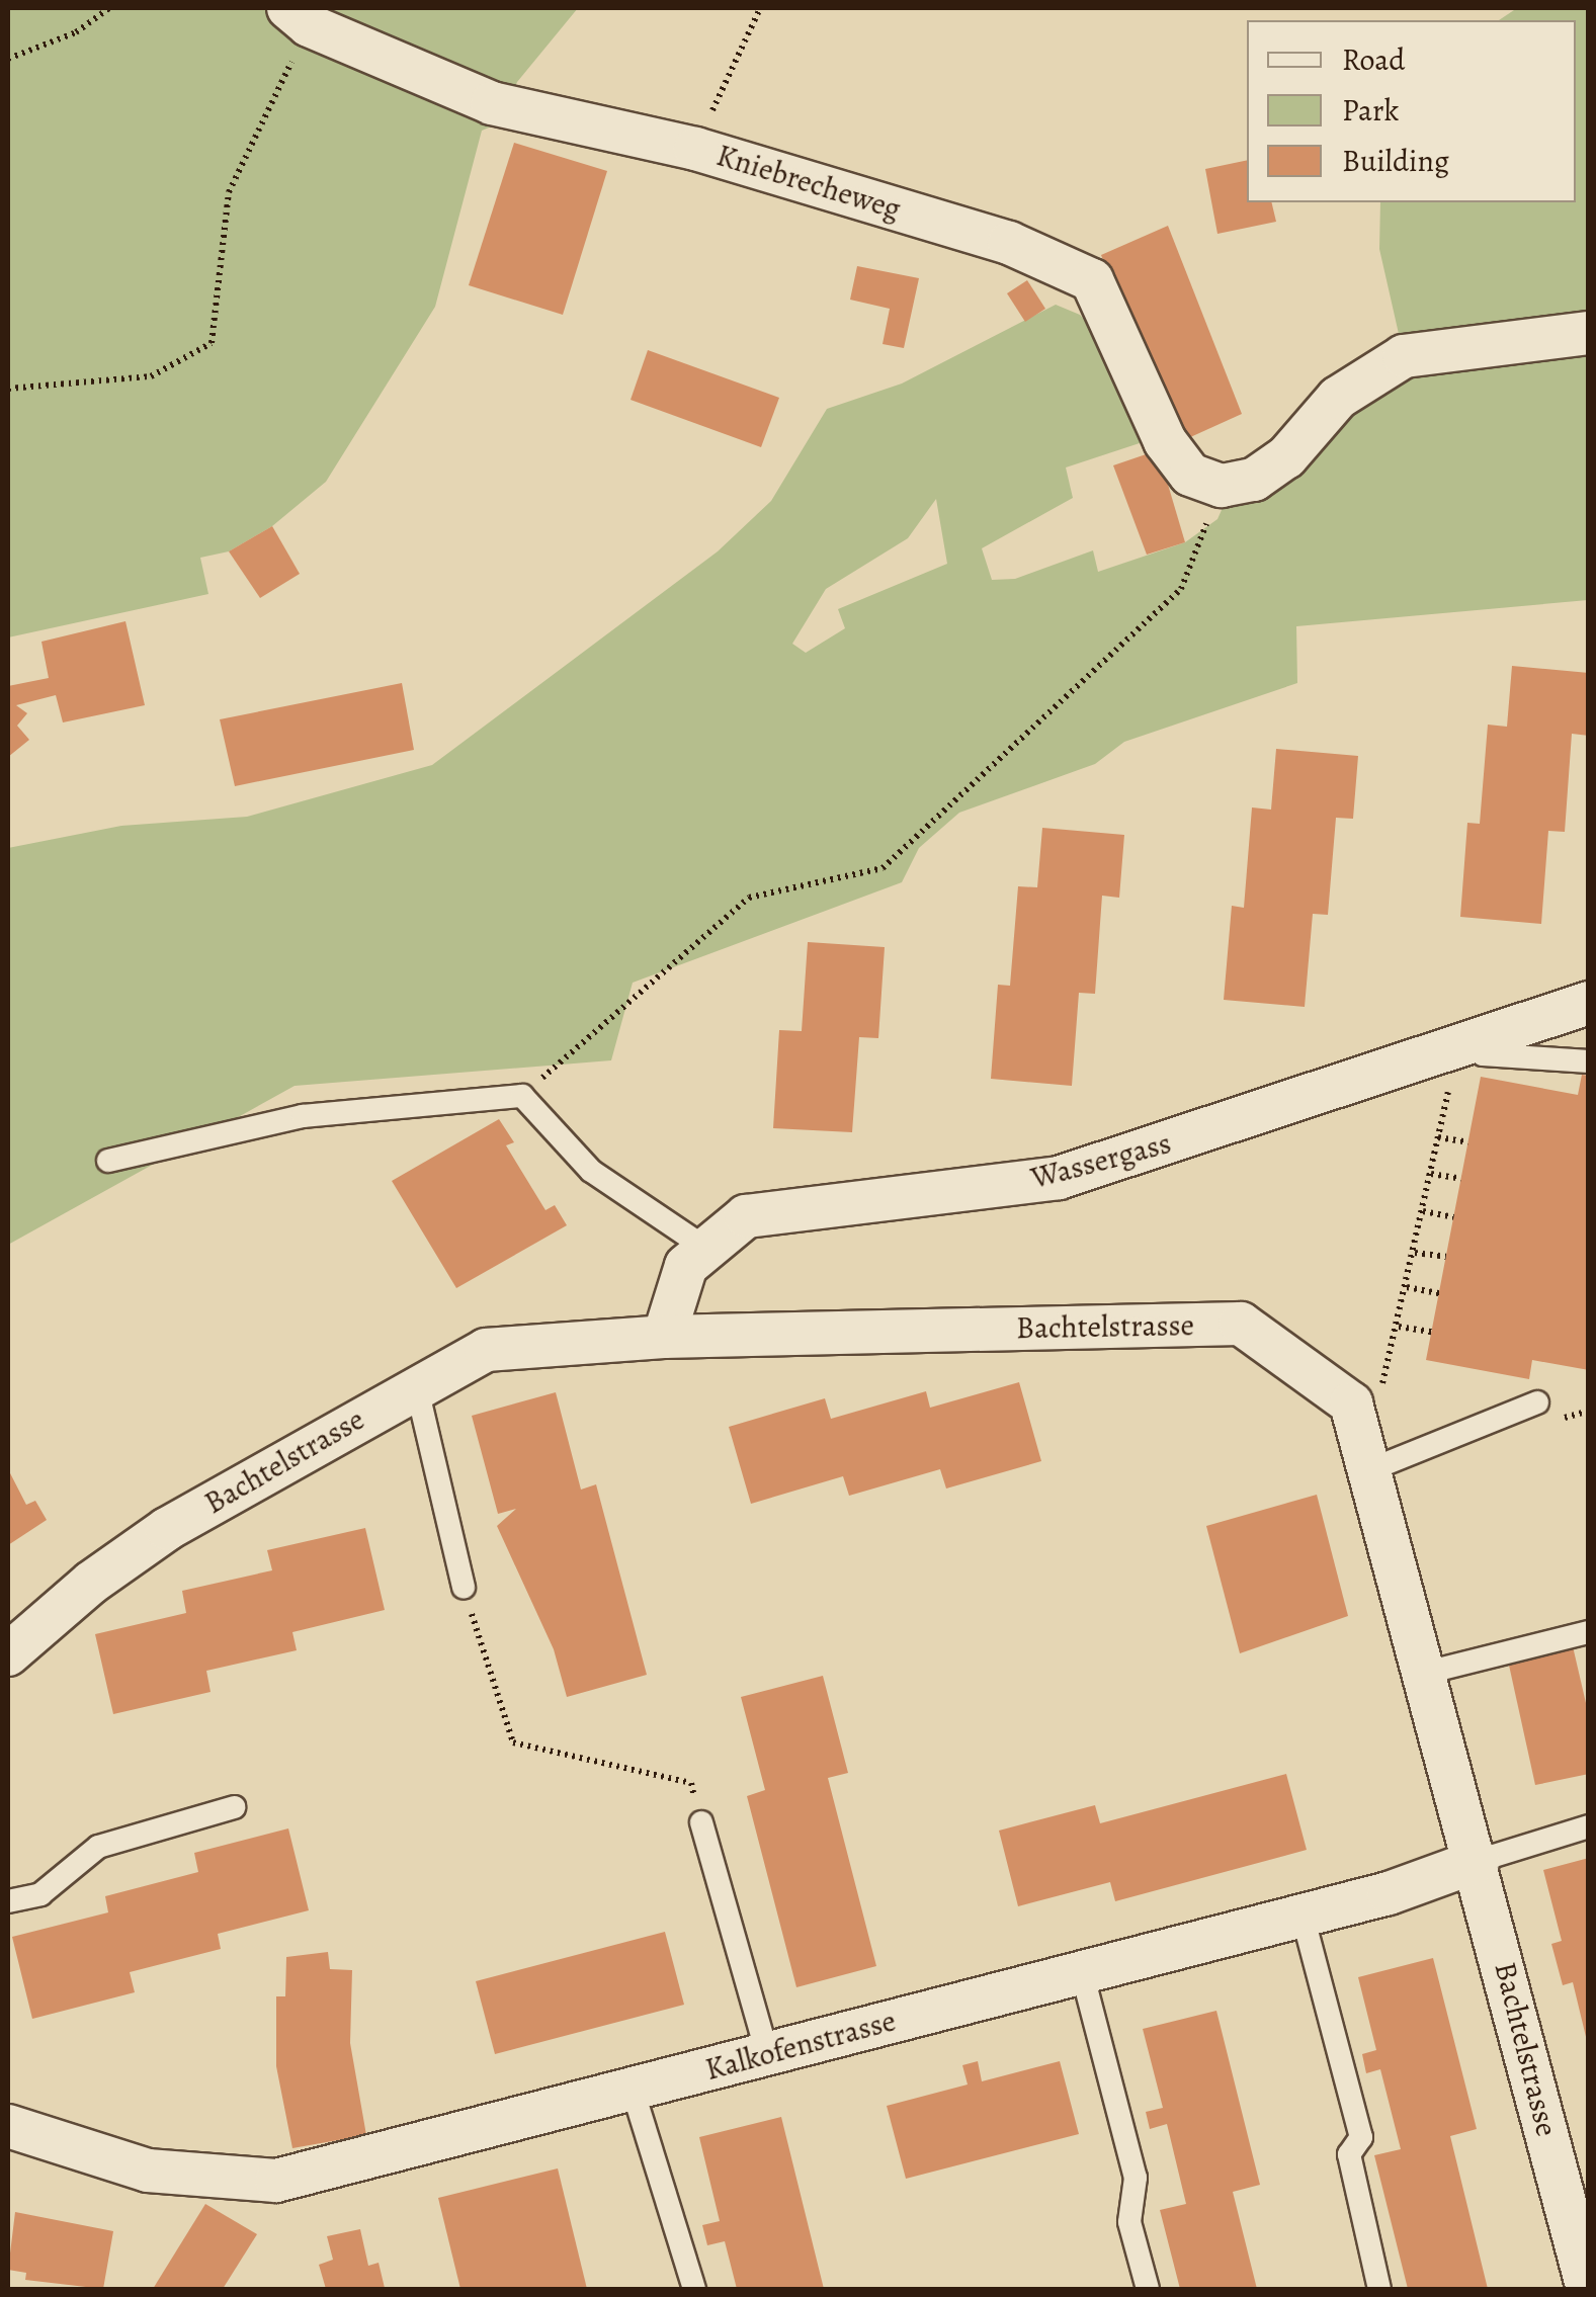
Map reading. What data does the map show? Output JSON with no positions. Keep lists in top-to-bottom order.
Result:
{
  "streets": {
    "street": [
      "Kniebrecheweg",
      "Wassergass",
      "Bachtelstrasse",
      "Kalkofenstrasse"
    ]
  },
  "crossings": [
    ["Wassergass", "Bachtelstrasse"],
    ["Bachtelstrasse", "Kalkofenstrasse"]
  ],
  "legend": ["Road", "Park", "Building"]
}
